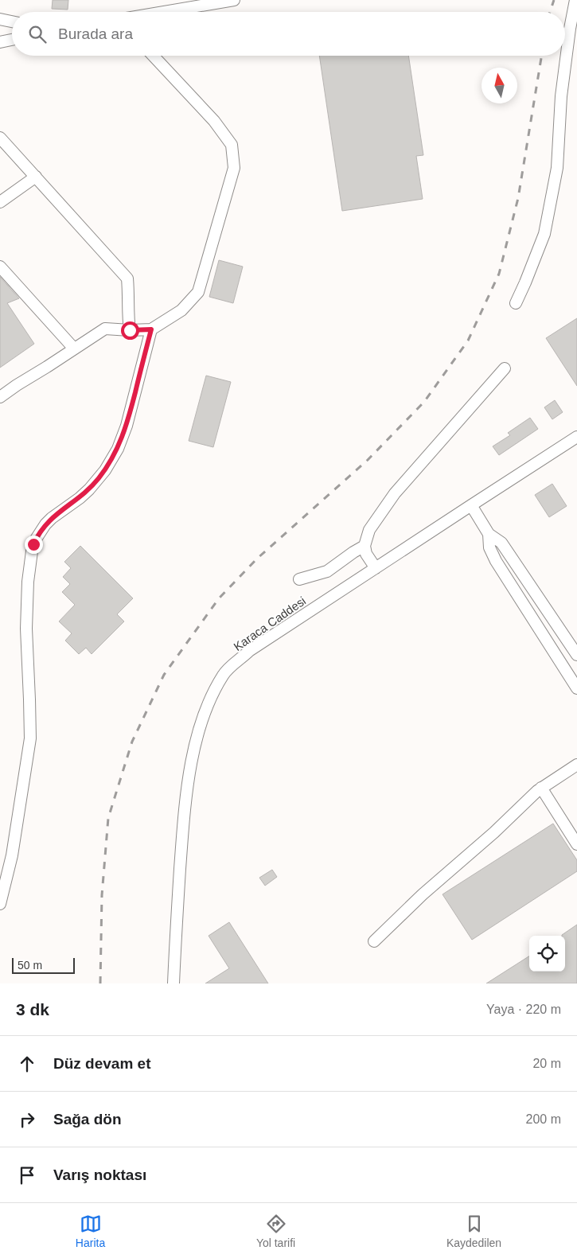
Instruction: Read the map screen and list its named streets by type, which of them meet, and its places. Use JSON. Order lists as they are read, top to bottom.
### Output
{
  "streets": {
    "street": ["Karaca Caddesi"]
  },
  "scale_bar": "50 m",
  "north": "top",
  "page": {
    "search": "Burada ara",
    "scale": "50 m",
    "heading": ["3 dk", "Yaya · 220 m"],
    "list": [
      ["Düz devam et", "20 m"],
      ["Sağa dön", "200 m"],
      "Varış noktası"
    ],
    "nav": ["Harita", "Yol tarifi", "Kaydedilen"]
  }
}
